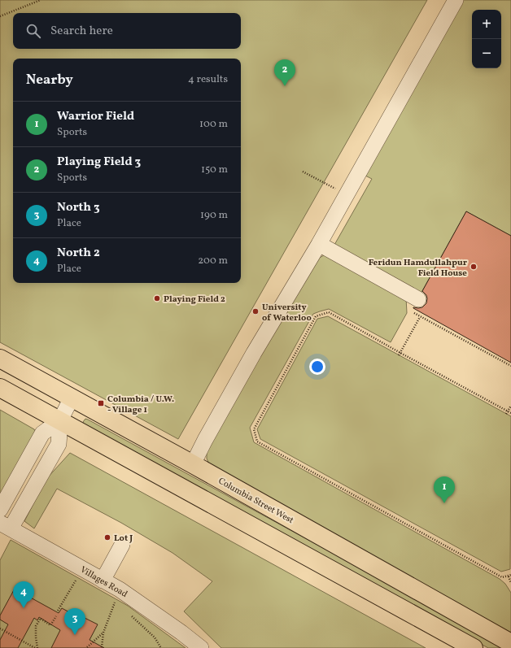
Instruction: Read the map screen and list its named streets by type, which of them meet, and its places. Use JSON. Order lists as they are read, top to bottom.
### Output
{
  "streets": {
    "main road": ["Columbia Street West"],
    "lane": ["Villages Road"]
  },
  "places": {
    "other": [
      "Feridun Hamdullahpur Field House",
      "Playing Field 2",
      "University of Waterloo",
      "Lot J"
    ],
    "transit": ["Columbia / U.W. - Village 1"]
  },
  "page": {
    "map_buttons": ["+", "−"],
    "search": "Search here",
    "heading": ["Nearby", "4 results"],
    "pins": [
      "2",
      "1",
      "4",
      "3"
    ],
    "list": [
      {
        "mark": "1",
        "name": "Warrior Field",
        "note": "Sports",
        "value": "100 m"
      },
      {
        "mark": "2",
        "name": "Playing Field 3",
        "note": "Sports",
        "value": "150 m"
      },
      {
        "mark": "3",
        "name": "North 3",
        "note": "Place",
        "value": "190 m"
      },
      {
        "mark": "4",
        "name": "North 2",
        "note": "Place",
        "value": "200 m"
      }
    ]
  }
}
